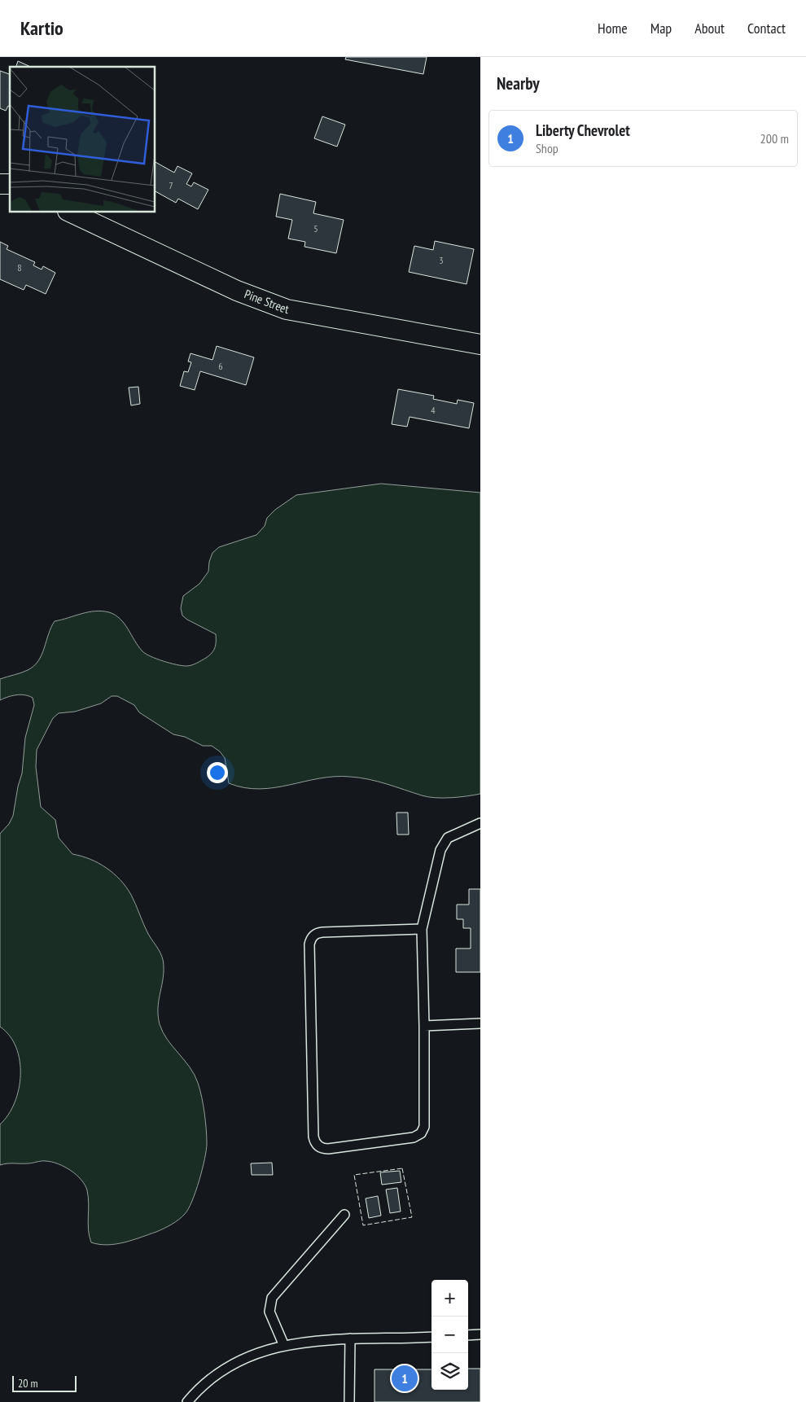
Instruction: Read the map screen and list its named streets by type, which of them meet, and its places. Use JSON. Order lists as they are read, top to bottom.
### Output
{
  "streets": {
    "street": ["Pine Street"]
  },
  "house_numbers": [
    "7",
    "5",
    "3",
    "8",
    "6",
    "4"
  ],
  "scale_bar": "20 m",
  "page": {
    "header": "Kartio",
    "nav": [
      "Home",
      "Map",
      "About",
      "Contact"
    ],
    "heading": "Nearby",
    "list": [
      {
        "mark": "1",
        "name": "Liberty Chevrolet",
        "note": "Shop",
        "value": "200 m"
      }
    ],
    "map_buttons": ["+", "−"],
    "pins": "1",
    "scale": "20 m"
  }
}
